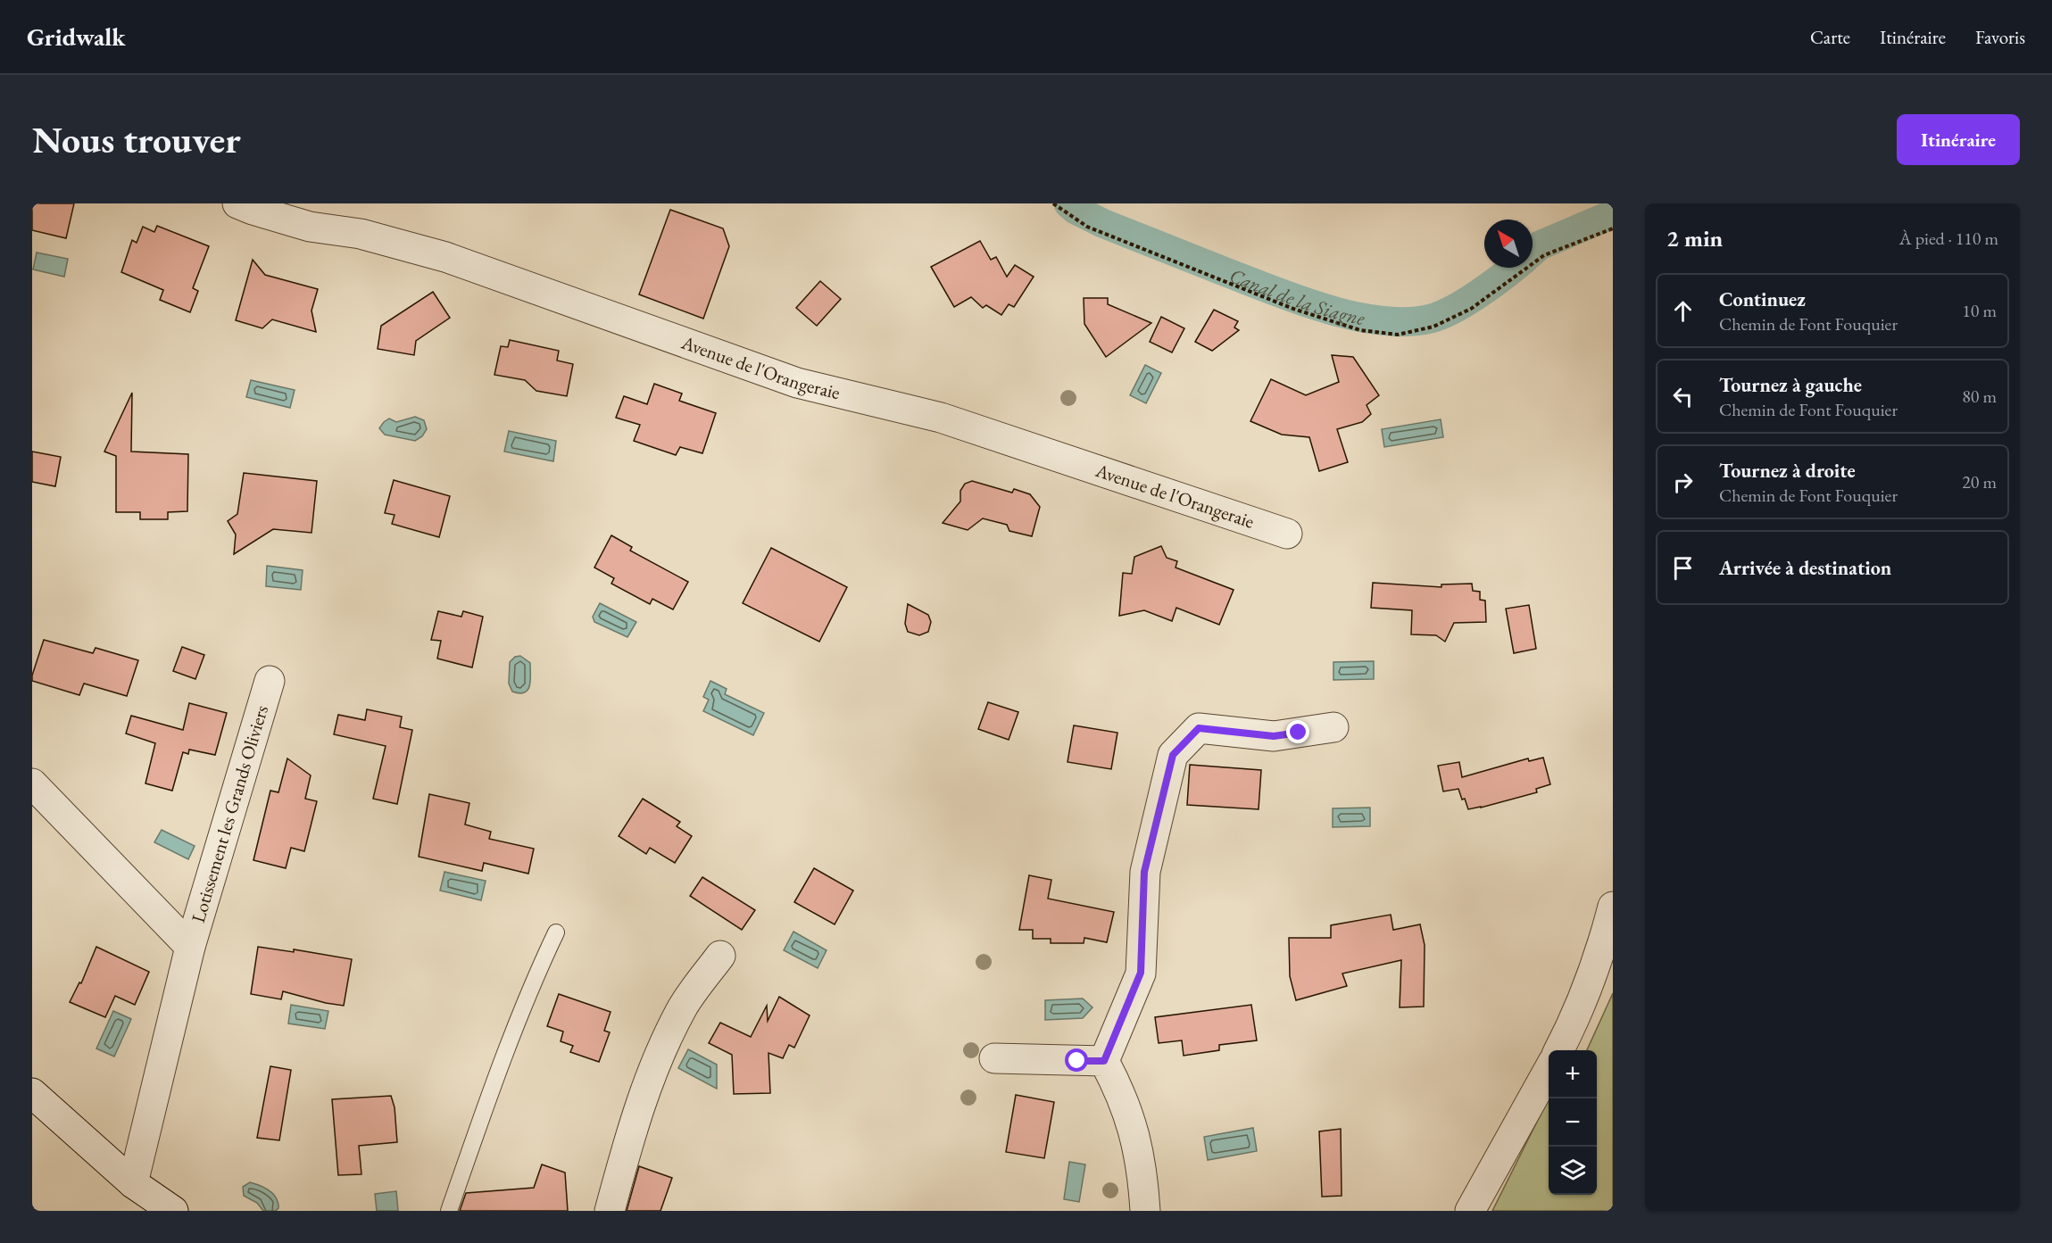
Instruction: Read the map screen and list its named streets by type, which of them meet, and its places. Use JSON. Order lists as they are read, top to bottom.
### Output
{
  "streets": {
    "street": ["Avenue de l'Orangeraie", "Lotissement les Grands Oliviers"]
  },
  "water": ["Canal de la Siagne"],
  "north": "top left",
  "page": {
    "header": "Gridwalk",
    "nav": ["Carte", "Itinéraire", "Favoris"],
    "buttons": "Itinéraire",
    "title": "Nous trouver",
    "heading": ["2 min", "À pied · 110 m"],
    "list": [
      ["Continuez", "Chemin de Font Fouquier", "10 m"],
      ["Tournez à gauche", "Chemin de Font Fouquier", "80 m"],
      ["Tournez à droite", "Chemin de Font Fouquier", "20 m"],
      "Arrivée à destination"
    ],
    "map_buttons": ["+", "−"]
  }
}
